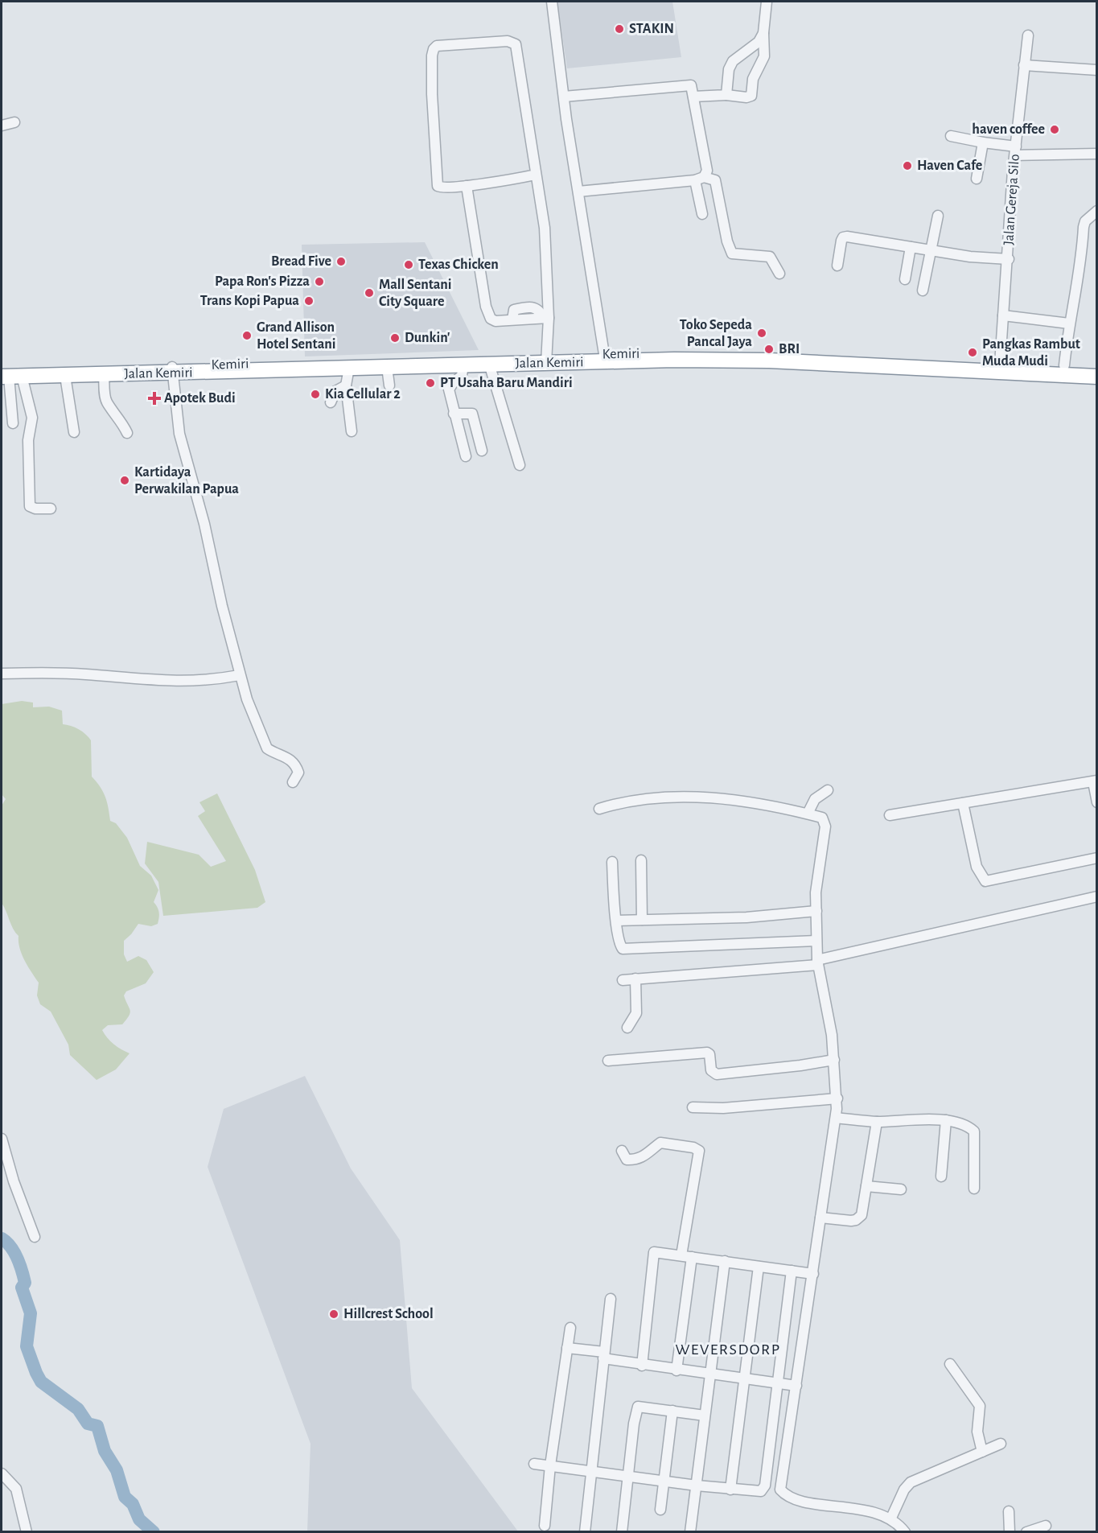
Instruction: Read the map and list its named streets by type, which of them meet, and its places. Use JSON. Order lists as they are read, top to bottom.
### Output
{
  "streets": {
    "highway": ["Kemiri", "Jalan Kemiri"],
    "street": ["Jalan Gereja Silo"]
  },
  "crossings": [
    ["Jalan Gereja Silo", "Kemiri"],
    ["Kemiri", "Jalan Kemiri"]
  ],
  "districts": ["WEVERSDORP"],
  "places": {
    "other": [
      "STAKIN",
      "haven coffee",
      "Haven Cafe",
      "Bread Five",
      "Texas Chicken",
      "Papa Ron's Pizza",
      "Mall Sentani City Square",
      "Trans Kopi Papua",
      "Toko Sepeda Pancal Jaya",
      "Grand Allison Hotel Sentani",
      "Dunkin'",
      "BRI",
      "Pangkas Rambut Muda Mudi",
      "PT Usaha Baru Mandiri",
      "Kia Cellular 2",
      "Kartidaya Perwakilan Papua",
      "Hillcrest School"
    ],
    "health": ["Apotek Budi"]
  }
}
